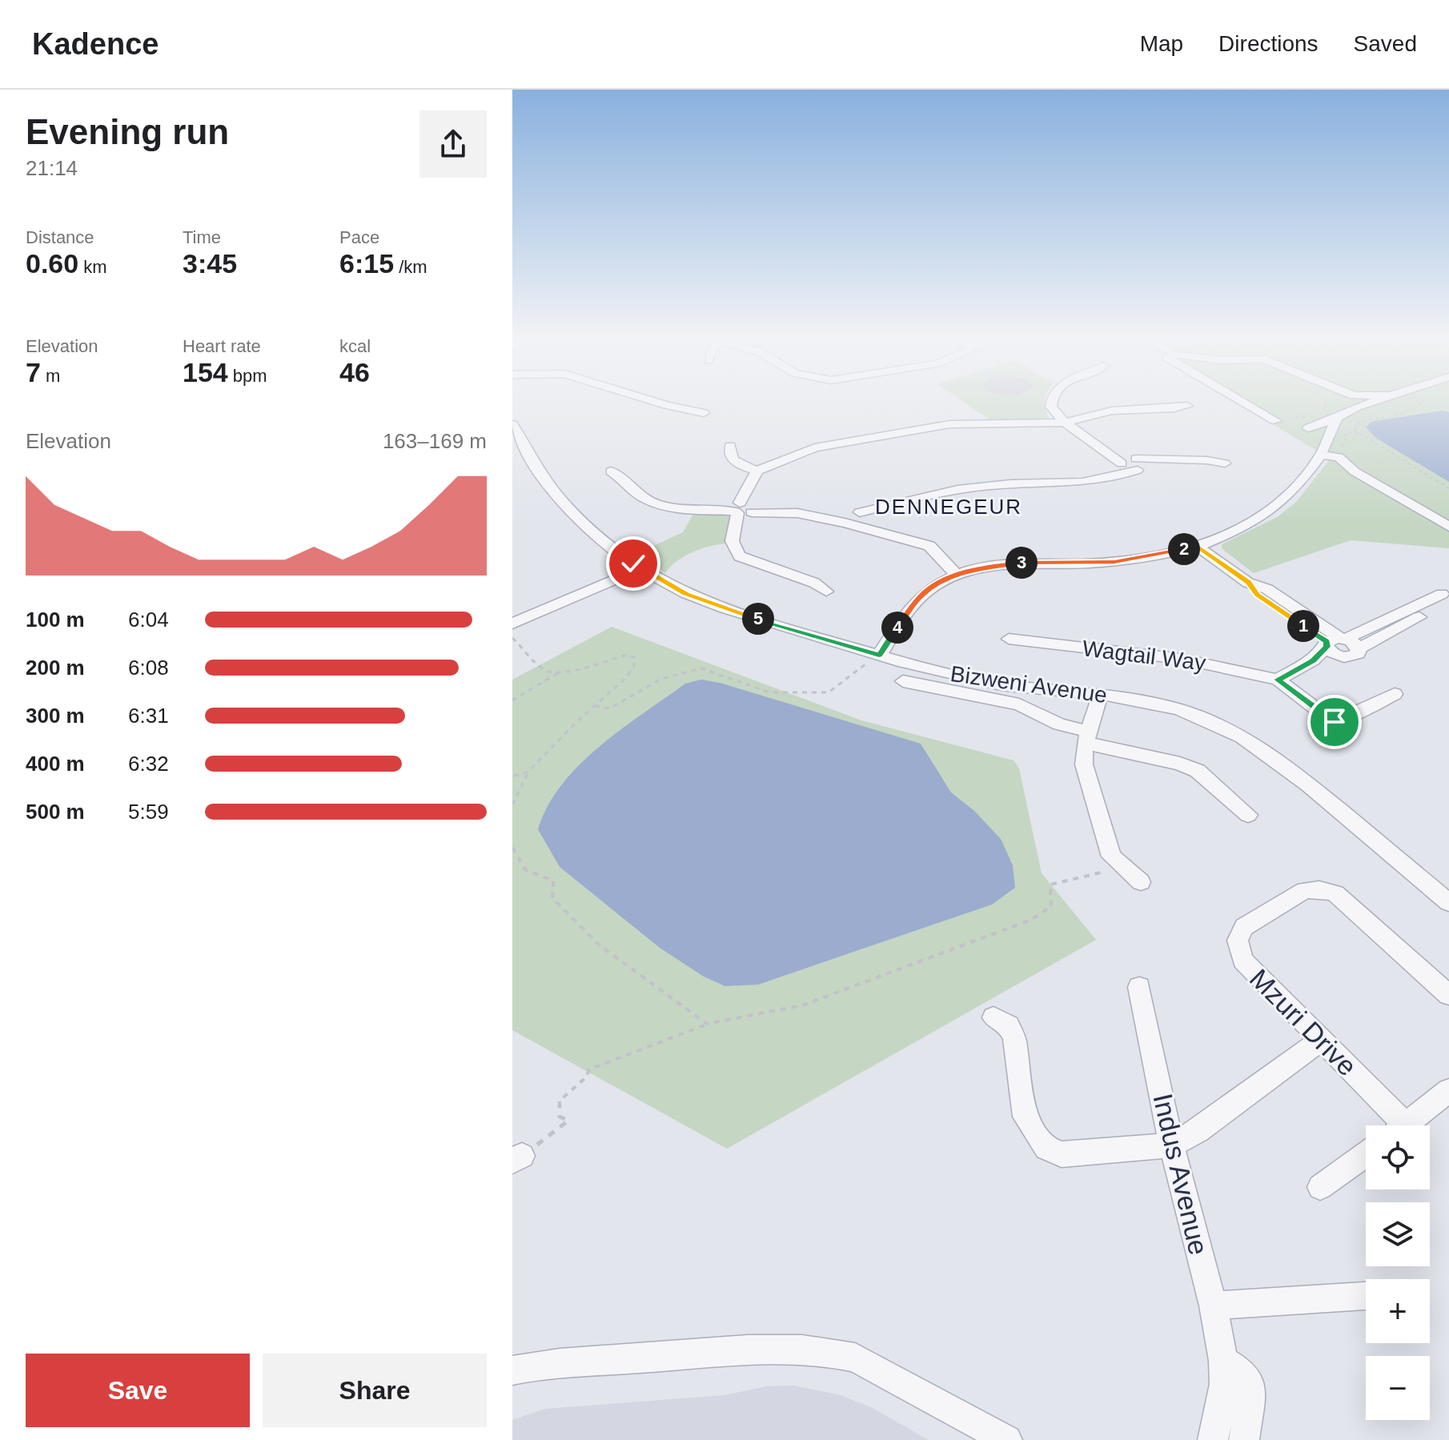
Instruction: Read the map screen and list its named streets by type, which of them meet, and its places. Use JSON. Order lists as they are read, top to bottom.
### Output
{
  "streets": {
    "street": [
      "Wagtail Way",
      "Bizweni Avenue",
      "Mzuri Drive",
      "Indus Avenue"
    ]
  },
  "districts": ["DENNEGEUR"],
  "page": {
    "header": "Kadence",
    "nav": ["Map", "Directions", "Saved"],
    "heading": ["Evening run", "21:14"],
    "stats": [
      ["Distance", "0.60 km"],
      ["Time", "3:45"],
      ["Pace", "6:15 /km"],
      ["Elevation", "7 m"],
      ["Heart rate", "154 bpm"],
      ["kcal", "46"]
    ],
    "chart": ["Elevation", "163–169 m"],
    "pins": [
      "2",
      "3",
      "5",
      "1",
      "4"
    ],
    "list": [
      {
        "name": "100 m",
        "note": "6:04"
      },
      {
        "name": "200 m",
        "note": "6:08"
      },
      {
        "name": "300 m",
        "note": "6:31"
      },
      {
        "name": "400 m",
        "note": "6:32"
      },
      {
        "name": "500 m",
        "note": "5:59"
      }
    ],
    "map_buttons": ["+", "−"],
    "buttons": ["Save", "Share"]
  }
}
